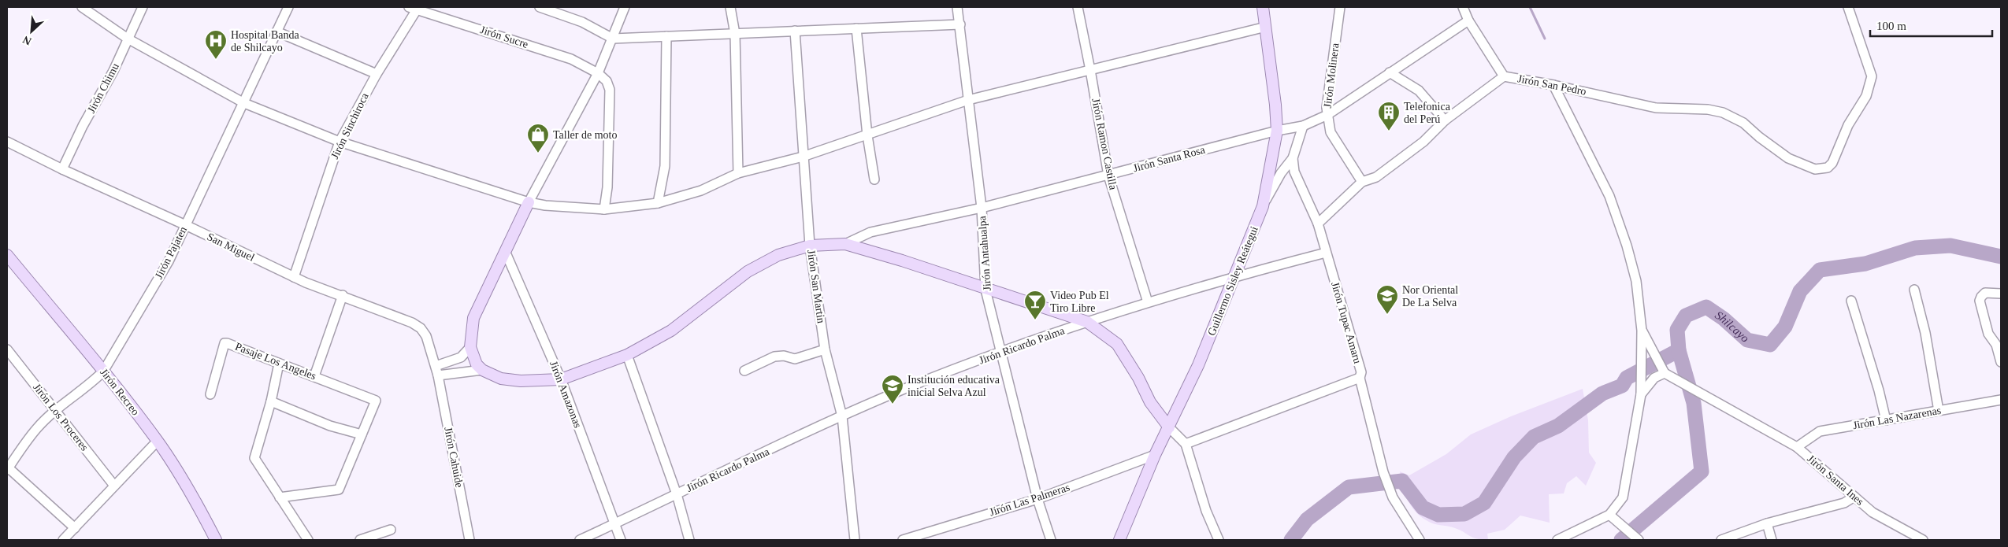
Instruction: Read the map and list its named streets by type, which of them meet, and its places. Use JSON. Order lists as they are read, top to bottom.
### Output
{
  "streets": {
    "main road": ["Guillermo Sisley Reátegui", "Jirón Recreo"],
    "street": [
      "Jirón Sucre",
      "Jirón Molinera",
      "Jirón San Pedro",
      "Jirón Chimu",
      "Jirón Sinchiroca",
      "Jirón Ramon Castilla",
      "Jirón Santa Rosa",
      "San Miguel",
      "Jirón Pajaten",
      "Jirón Antahualpa",
      "Jirón San Martin",
      "Jirón Tupac Amaru",
      "Jirón Ricardo Palma",
      "Pasaje Los Angeles",
      "Jirón Amazonas",
      "Jirón Los Proceres",
      "Jirón Las Nazarenas",
      "Jirón Cahuide",
      "Jirón Santa Ines",
      "Jirón Las Palmeras"
    ]
  },
  "crossings": [
    ["Jirón Sucre", "Jirón Sinchiroca"],
    ["Jirón Molinera", "Jirón San Pedro"],
    ["Jirón Molinera", "Jirón Santa Rosa"],
    ["Jirón San Pedro", "Jirón Tupac Amaru"],
    ["Jirón Chimu", "San Miguel"],
    ["Jirón Sinchiroca", "San Miguel"],
    ["Jirón Ramon Castilla", "Jirón Santa Rosa"],
    ["Jirón Ramon Castilla", "Jirón Ricardo Palma"],
    ["Jirón Santa Rosa", "Jirón Antahualpa"],
    ["Jirón Santa Rosa", "Guillermo Sisley Reátegui"],
    ["Jirón Santa Rosa", "Jirón Tupac Amaru"],
    ["San Miguel", "Jirón Pajaten"],
    ["San Miguel", "Jirón Cahuide"],
    ["Jirón Pajaten", "Jirón Recreo"],
    ["Jirón Pajaten", "Jirón Los Proceres"],
    ["Jirón Antahualpa", "Jirón Ricardo Palma"],
    ["Jirón Antahualpa", "Jirón Las Palmeras"],
    ["Guillermo Sisley Reátegui", "Jirón Ricardo Palma"],
    ["Guillermo Sisley Reátegui", "Jirón Las Palmeras"],
    ["Jirón San Martin", "Jirón Ricardo Palma"],
    ["Jirón Tupac Amaru", "Jirón Ricardo Palma"],
    ["Jirón Ricardo Palma", "Jirón Amazonas"],
    ["Jirón Las Nazarenas", "Jirón Santa Ines"]
  ],
  "water": ["Shilcayo"],
  "places": {
    "hospital": ["Hospital Banda de Shilcayo"],
    "building": ["Telefonica del Perú"],
    "shop": ["Taller de moto"],
    "school or university": ["Nor Oriental De La Selva", "Institución educativa inicial Selva Azul"],
    "bar": ["Video Pub El Tiro Libre"]
  },
  "scale_bar": "100 m",
  "north": "bottom left"
}
